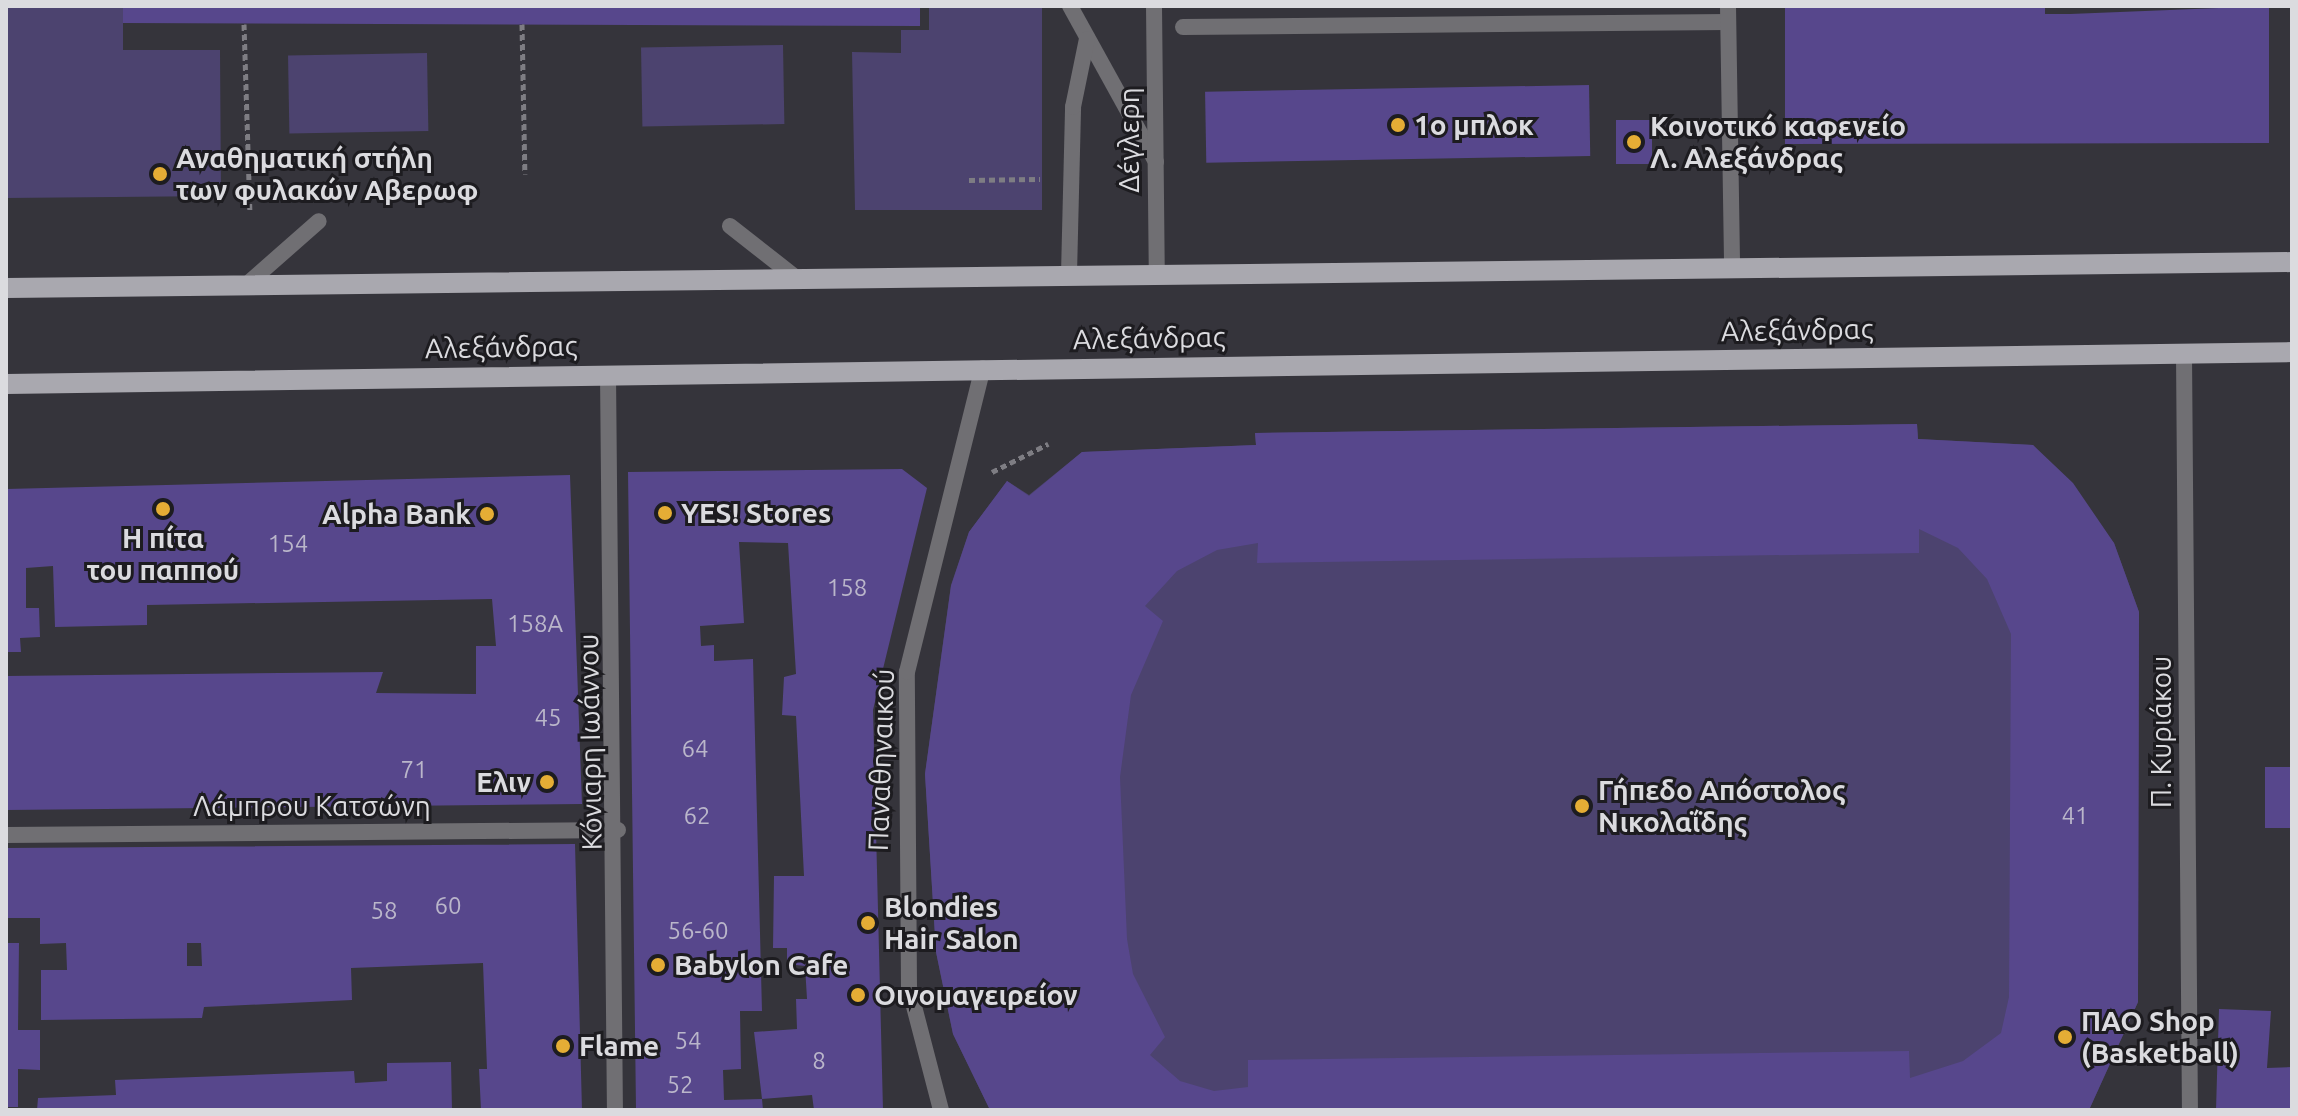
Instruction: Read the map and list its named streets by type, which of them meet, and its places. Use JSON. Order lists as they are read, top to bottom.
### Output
{
  "streets": {
    "main road": ["Αλεξάνδρας"],
    "street": [
      "Δέγλερη",
      "Π. Κυριάκου",
      "Κόνιαρη Ιωάννου",
      "Παναθηναικού",
      "Λάμπρου Κατσώνη"
    ]
  },
  "crossings": [
    ["Αλεξάνδρας", "Π. Κυριάκου"],
    ["Αλεξάνδρας", "Κόνιαρη Ιωάννου"],
    ["Αλεξάνδρας", "Παναθηναικού"],
    ["Κόνιαρη Ιωάννου", "Λάμπρου Κατσώνη"]
  ],
  "places": [
    "1ο μπλοκ",
    "Κοινοτικό καφενείο Λ. Αλεξάνδρας",
    "Αναθηματική στήλη των φυλακών Αβερωφ",
    "Η πίτα του παππού",
    "YES! Stores",
    "Alpha Bank",
    "Ελιν",
    "Γήπεδο Απόστολος Νικολαΐδης",
    "Blondies Hair Salon",
    "Babylon Cafe",
    "Οινομαγειρείον",
    "ΠΑΟ Shop (Basketball)",
    "Flame"
  ],
  "house_numbers": [
    "154",
    "158",
    "158Α",
    "45",
    "64",
    "71",
    "62",
    "41",
    "60",
    "58",
    "56-60",
    "54",
    "8",
    "52"
  ]
}
